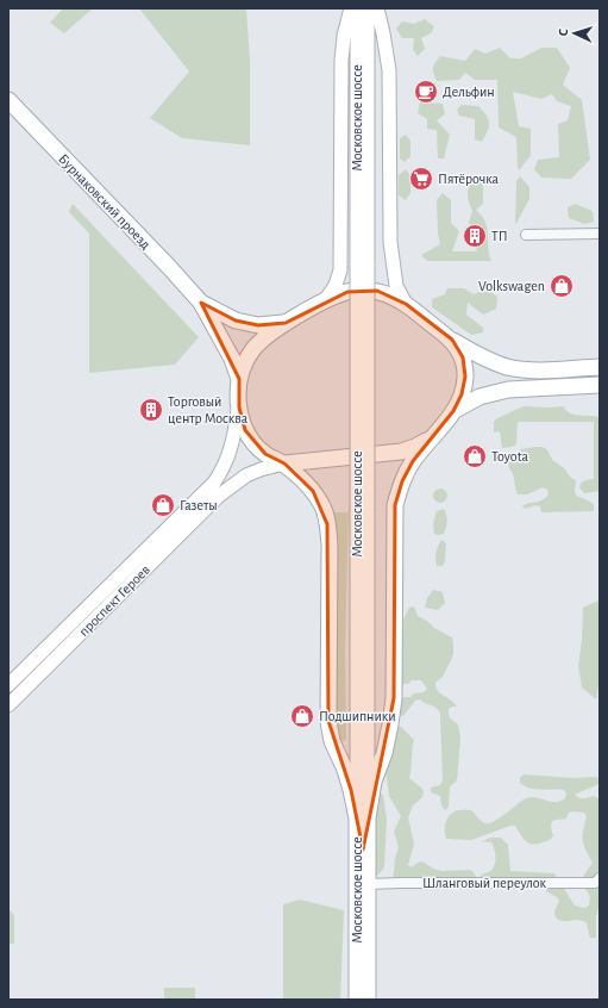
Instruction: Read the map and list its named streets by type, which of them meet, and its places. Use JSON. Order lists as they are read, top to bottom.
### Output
{
  "streets": {
    "main road": ["Московское шоссе", "Бурнаковский проезд", "проспект Героев"],
    "street": ["Шланговый переулок"]
  },
  "crossings": [
    ["Московское шоссе", "Шланговый переулок"]
  ],
  "places": {
    "cafe": ["Дельфин"],
    "supermarket": ["Пятёрочка"],
    "building": ["ТП", "Торговый центр Москва"],
    "shop": [
      "Volkswagen",
      "Toyota",
      "Газеты",
      "Подшипники"
    ]
  },
  "north": "left"
}
